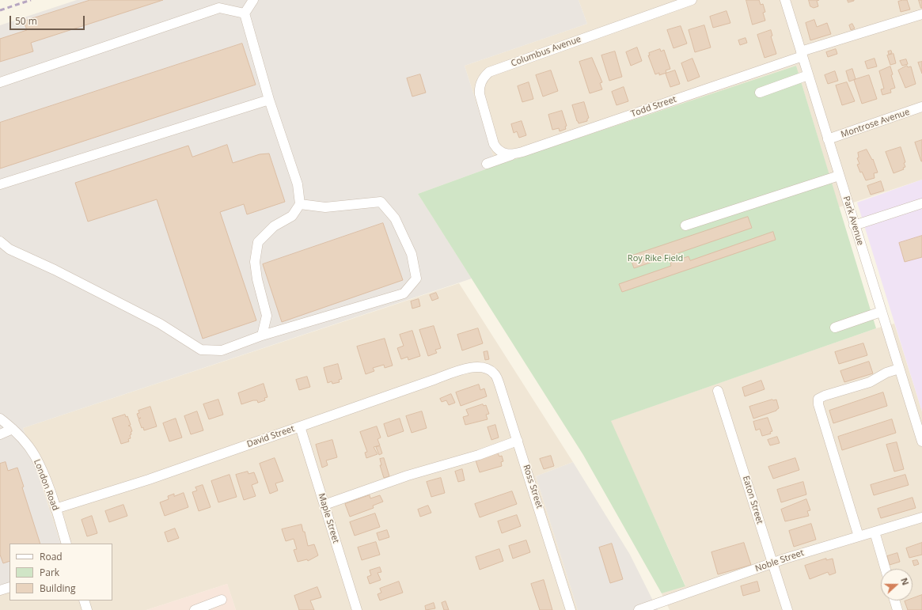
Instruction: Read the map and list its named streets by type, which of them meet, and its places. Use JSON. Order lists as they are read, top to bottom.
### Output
{
  "streets": {
    "street": [
      "Columbus Avenue",
      "Todd Street",
      "Montrose Avenue",
      "Park Avenue",
      "David Street",
      "London Road",
      "Ross Street",
      "Eaton Street",
      "Maple Street",
      "Noble Street"
    ]
  },
  "crossings": [
    ["Columbus Avenue", "Todd Street"],
    ["Todd Street", "Park Avenue"],
    ["Montrose Avenue", "Park Avenue"],
    ["David Street", "London Road"],
    ["David Street", "Ross Street"],
    ["David Street", "Maple Street"],
    ["Eaton Street", "Noble Street"]
  ],
  "parks": ["Roy Rike Field"],
  "legend": ["Road", "Park", "Building"],
  "scale_bar": "50 m",
  "north": "right"
}
